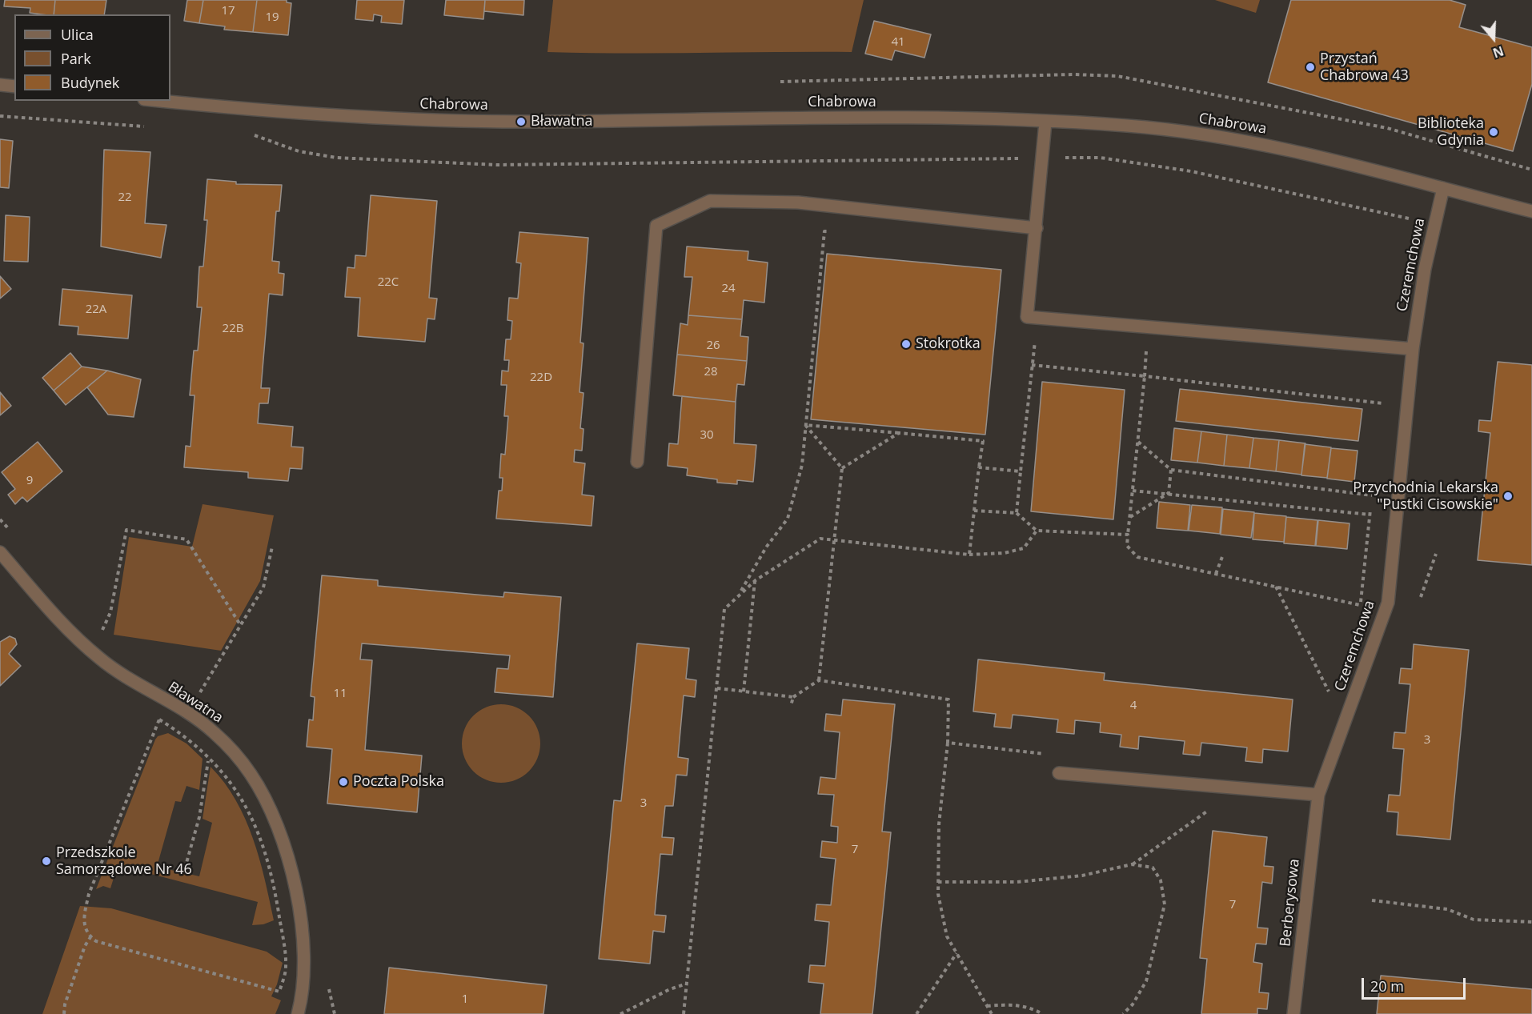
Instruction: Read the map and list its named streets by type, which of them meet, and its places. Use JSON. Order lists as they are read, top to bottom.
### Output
{
  "streets": {
    "street": [
      "Chabrowa",
      "Czeremchowa",
      "Bławatna",
      "Berberysowa"
    ]
  },
  "crossings": [
    ["Chabrowa", "Czeremchowa"],
    ["Czeremchowa", "Berberysowa"]
  ],
  "places": [
    "Przystań Chabrowa 43",
    "Bławatna",
    "Biblioteka Gdynia",
    "Stokrotka",
    "Przychodnia Lekarska \"Pustki Cisowskie\"",
    "Poczta Polska",
    "Przedszkole Samorządowe Nr 46"
  ],
  "house_numbers": [
    "17",
    "19",
    "41",
    "22",
    "22C",
    "24",
    "22A",
    "22B",
    "26",
    "28",
    "22D",
    "30",
    "9",
    "11",
    "4",
    "3",
    "3",
    "7",
    "7",
    "1"
  ],
  "legend": ["Ulica", "Park", "Budynek"],
  "scale_bar": "20 m",
  "north": "bottom"
}
